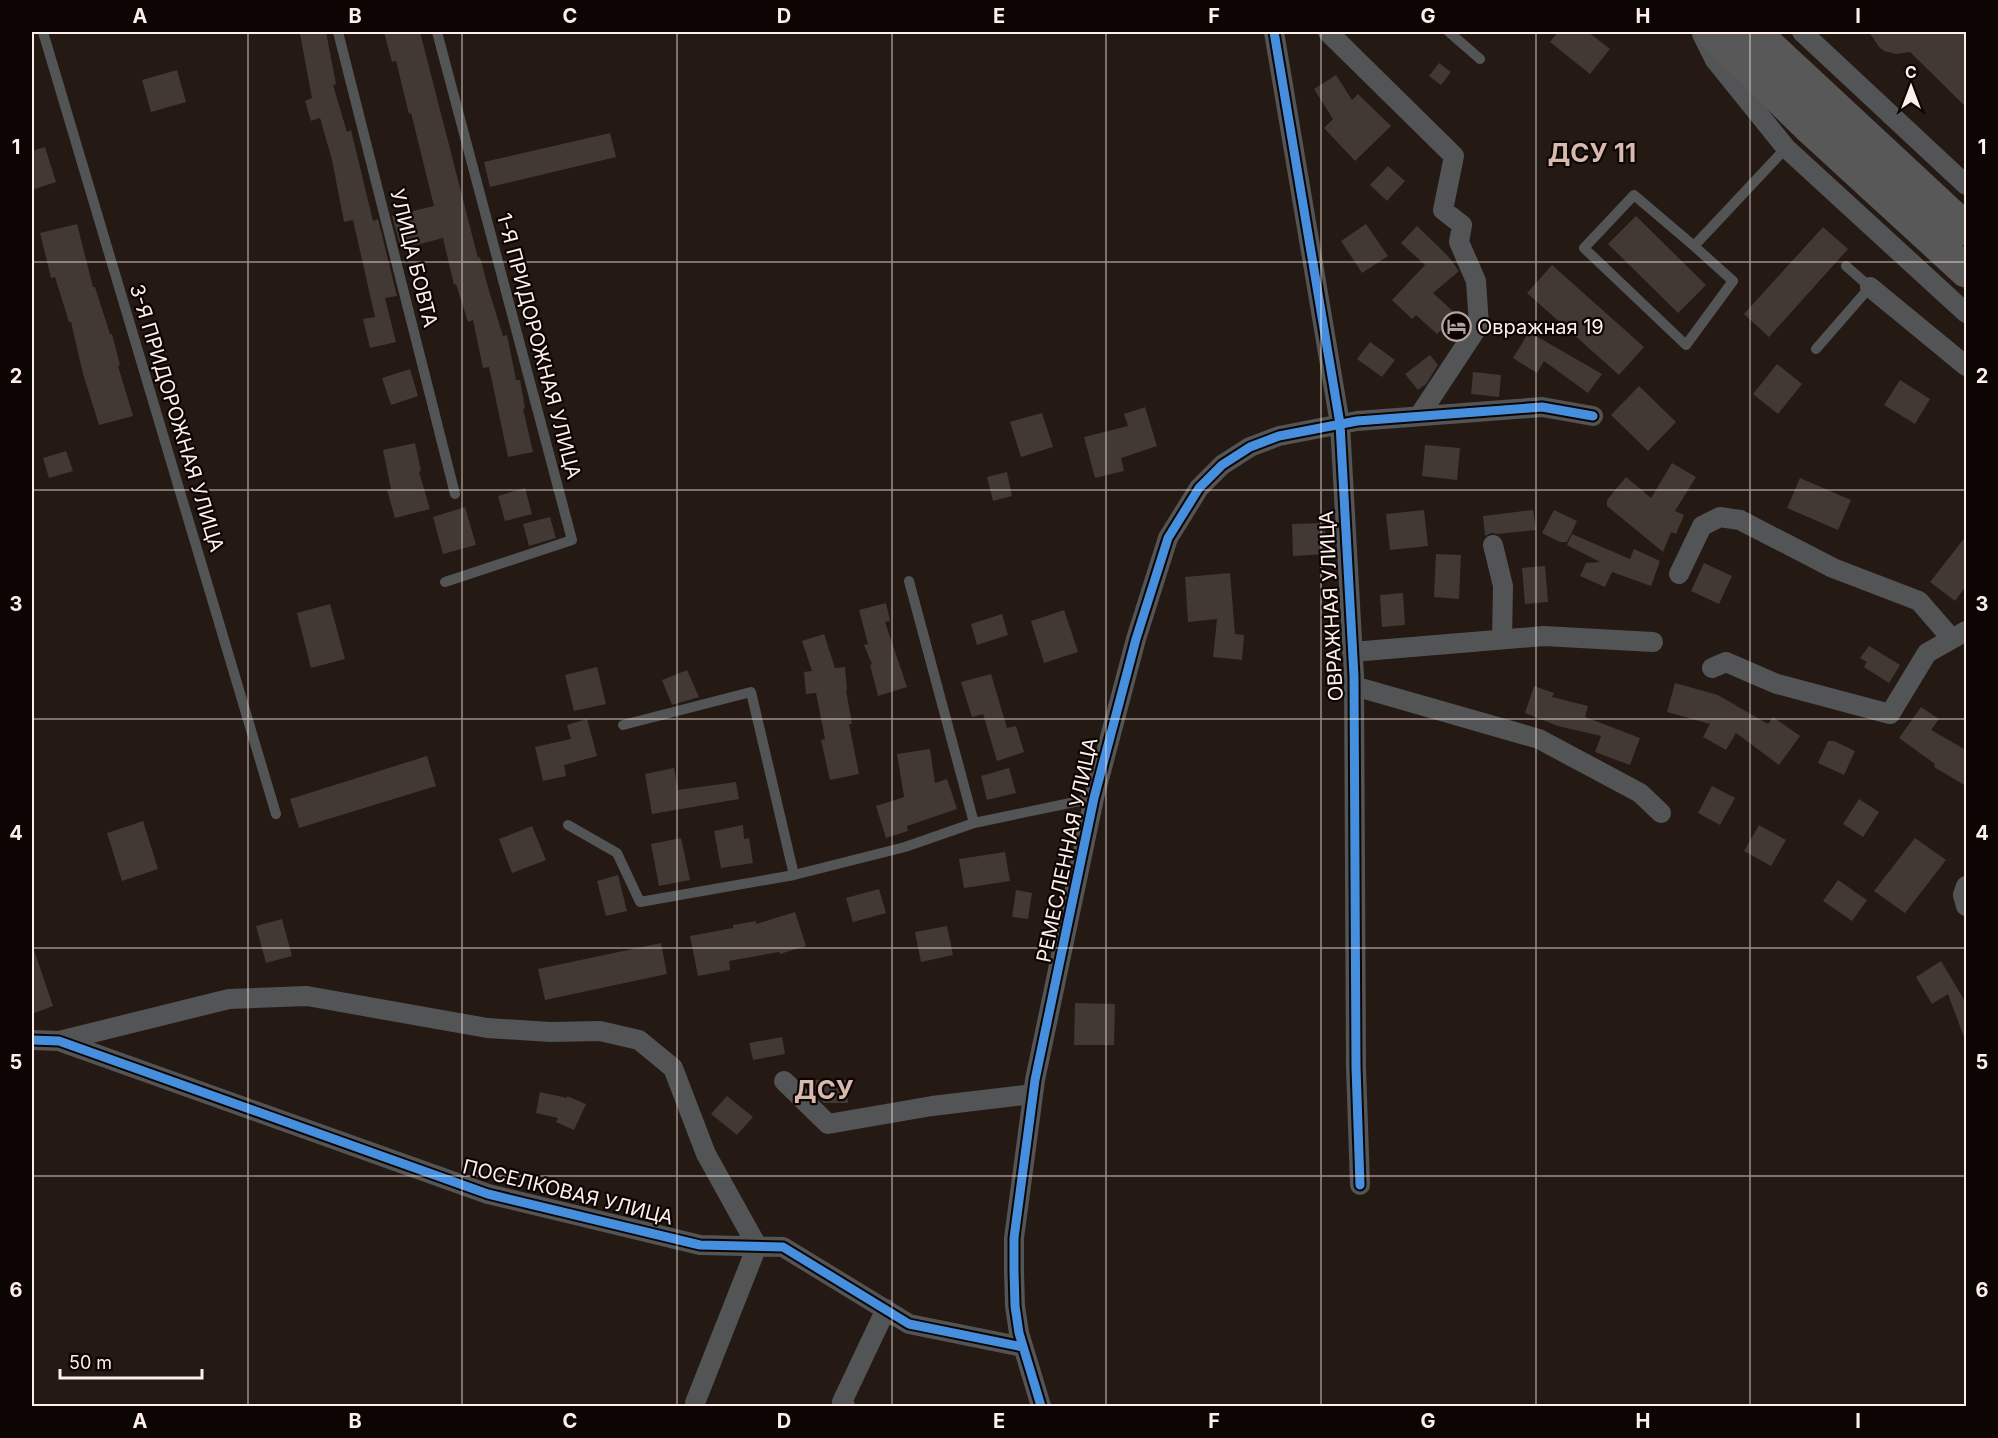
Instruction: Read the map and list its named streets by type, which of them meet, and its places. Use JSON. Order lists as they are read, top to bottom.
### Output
{
  "streets": {
    "street": ["ОВРАЖНАЯ УЛИЦА", "РЕМЕСЛЕННАЯ УЛИЦА", "ПОСЕЛКОВАЯ УЛИЦА"],
    "lane": ["УЛИЦА БОВТА", "1-Я ПРИДОРОЖНАЯ УЛИЦА", "3-Я ПРИДОРОЖНАЯ УЛИЦА"]
  },
  "crossings": [
    ["ОВРАЖНАЯ УЛИЦА", "РЕМЕСЛЕННАЯ УЛИЦА"],
    ["РЕМЕСЛЕННАЯ УЛИЦА", "ПОСЕЛКОВАЯ УЛИЦА"]
  ],
  "districts": ["ДСУ 11", "ДСУ"],
  "places": {
    "hotel": ["Овражная 19"]
  },
  "scale_bar": "50 m",
  "north": "top",
  "grid": {
    "columns": [
      "A",
      "B",
      "C",
      "D",
      "E",
      "F",
      "G",
      "H",
      "I"
    ],
    "rows": [
      "1",
      "2",
      "3",
      "4",
      "5",
      "6"
    ]
  }
}
